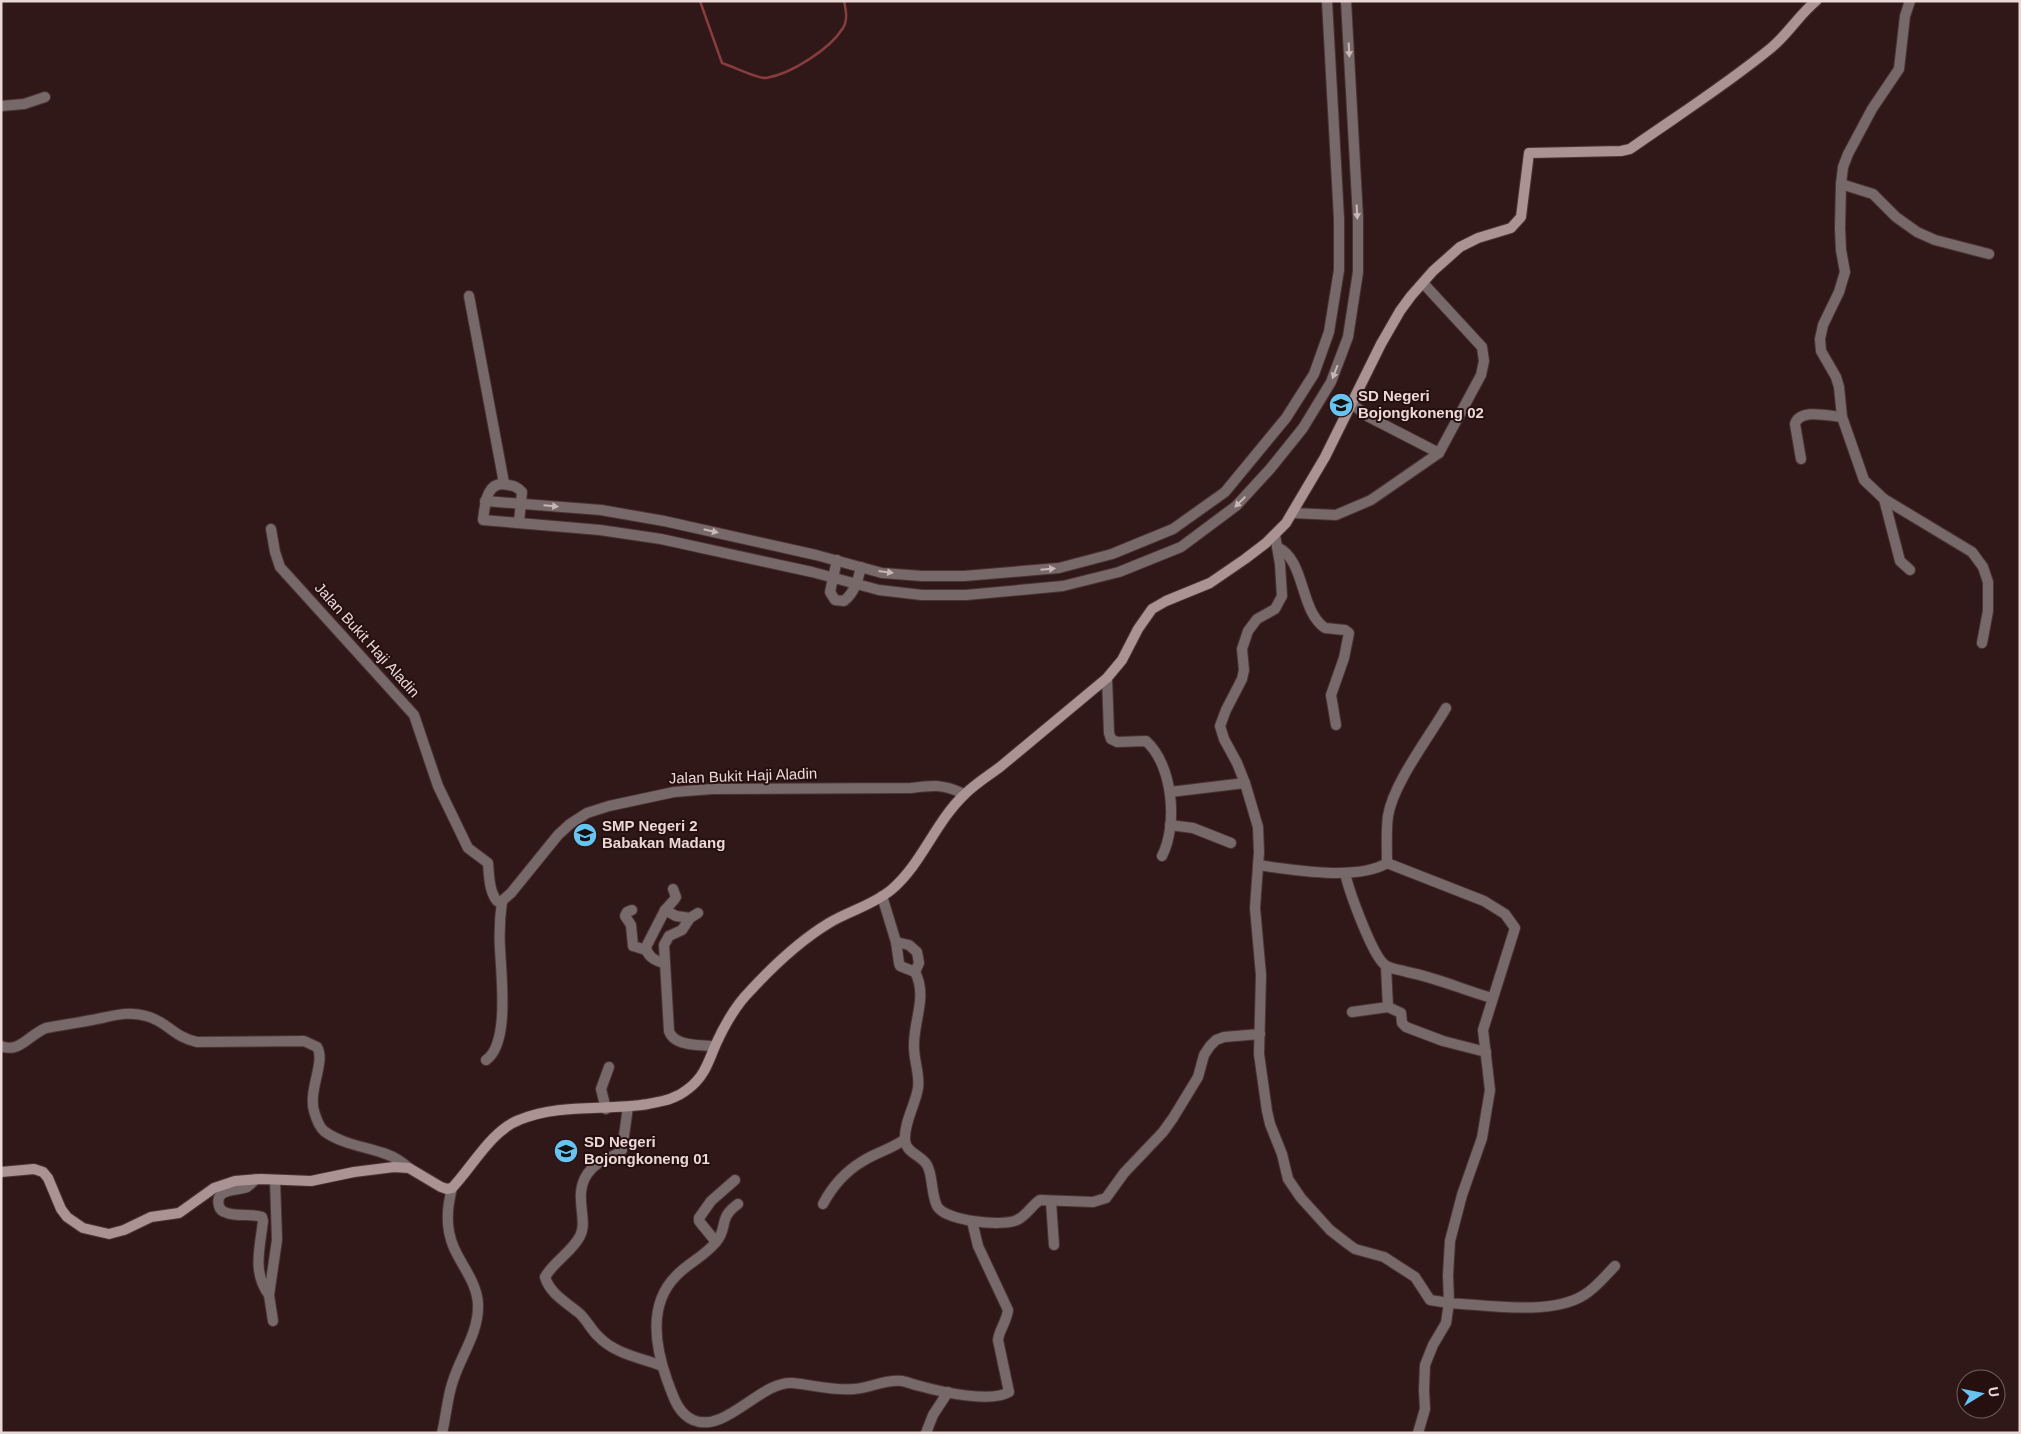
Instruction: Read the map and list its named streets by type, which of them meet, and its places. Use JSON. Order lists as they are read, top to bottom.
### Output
{
  "streets": {
    "street": ["Jalan Bukit Haji Aladin"]
  },
  "places": {
    "school or university": ["SD Negeri Bojongkoneng 02", "SMP Negeri 2 Babakan Madang", "SD Negeri Bojongkoneng 01"]
  },
  "north": "right"
}
